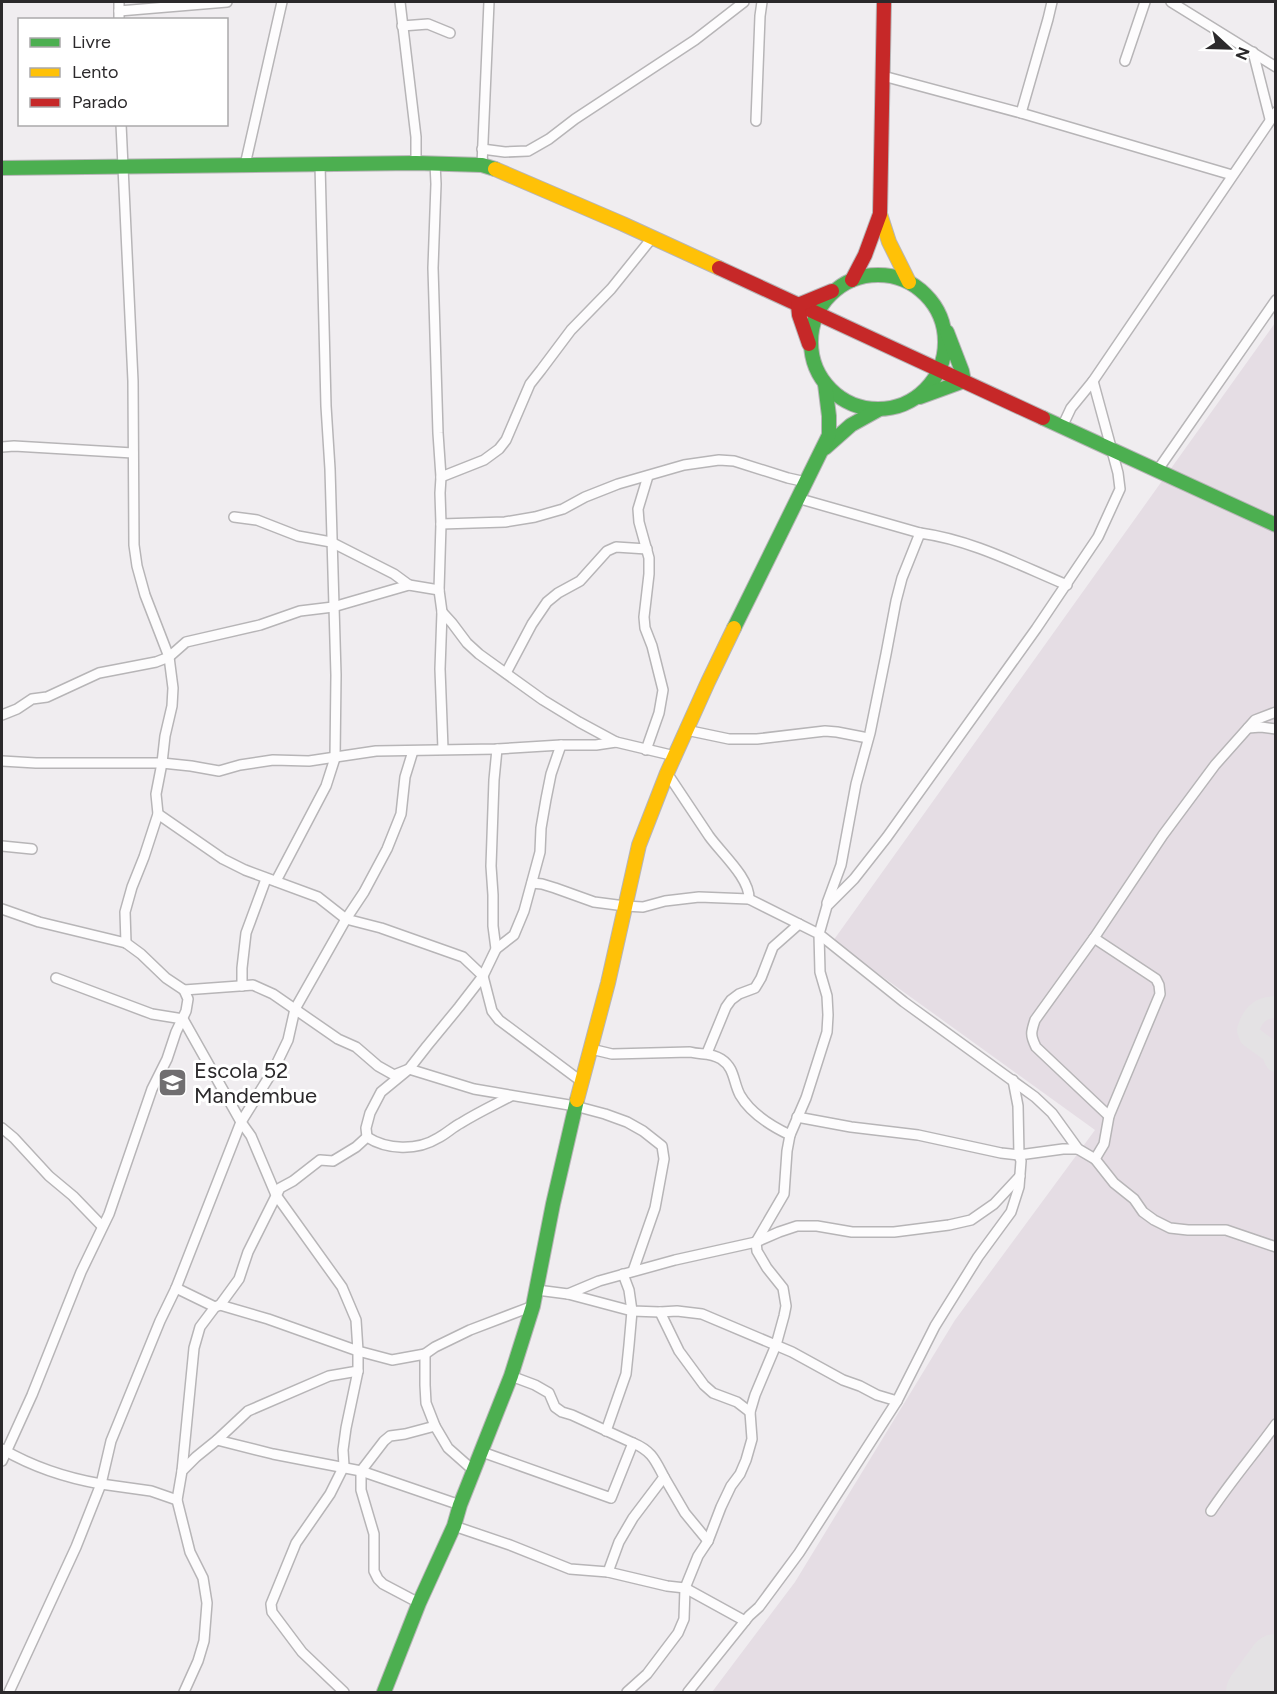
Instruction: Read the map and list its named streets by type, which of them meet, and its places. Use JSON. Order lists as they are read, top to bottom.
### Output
{
  "places": {
    "school or university": ["Escola 52 Mandembue"]
  },
  "legend": ["Livre", "Lento", "Parado"],
  "north": "right"
}
